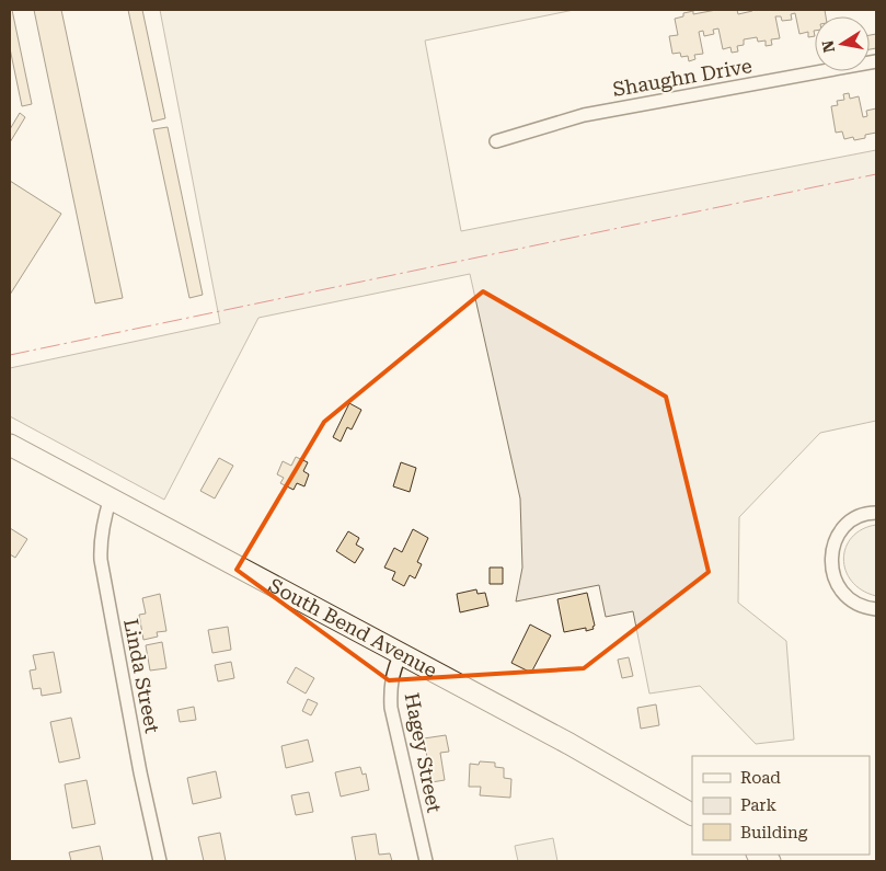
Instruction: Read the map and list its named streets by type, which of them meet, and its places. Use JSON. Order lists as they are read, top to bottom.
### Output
{
  "streets": {
    "main road": ["South Bend Avenue"],
    "street": ["Shaughn Drive", "Linda Street", "Hagey Street"]
  },
  "crossings": [
    ["South Bend Avenue", "Linda Street"],
    ["South Bend Avenue", "Hagey Street"]
  ],
  "legend": ["Road", "Park", "Building"],
  "north": "left"
}
